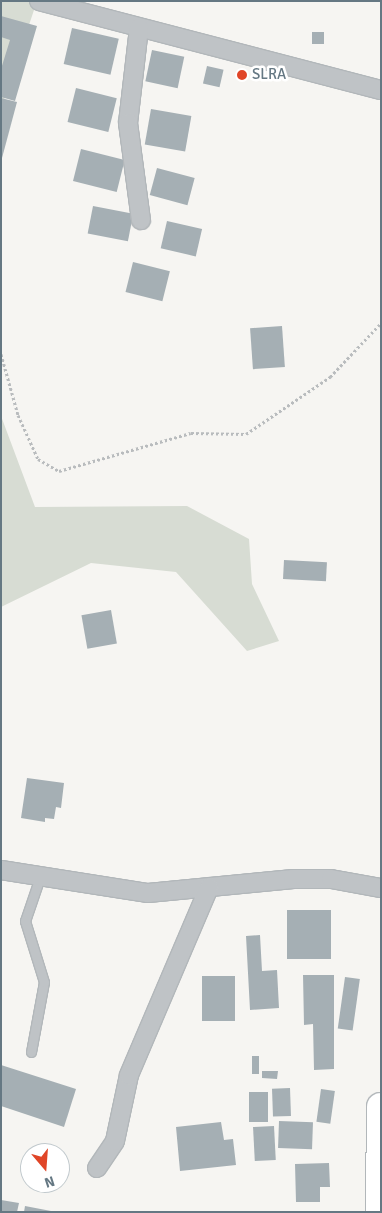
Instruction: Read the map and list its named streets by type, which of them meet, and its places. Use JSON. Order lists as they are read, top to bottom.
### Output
{
  "places": ["SLRA"],
  "north": "bottom"
}
